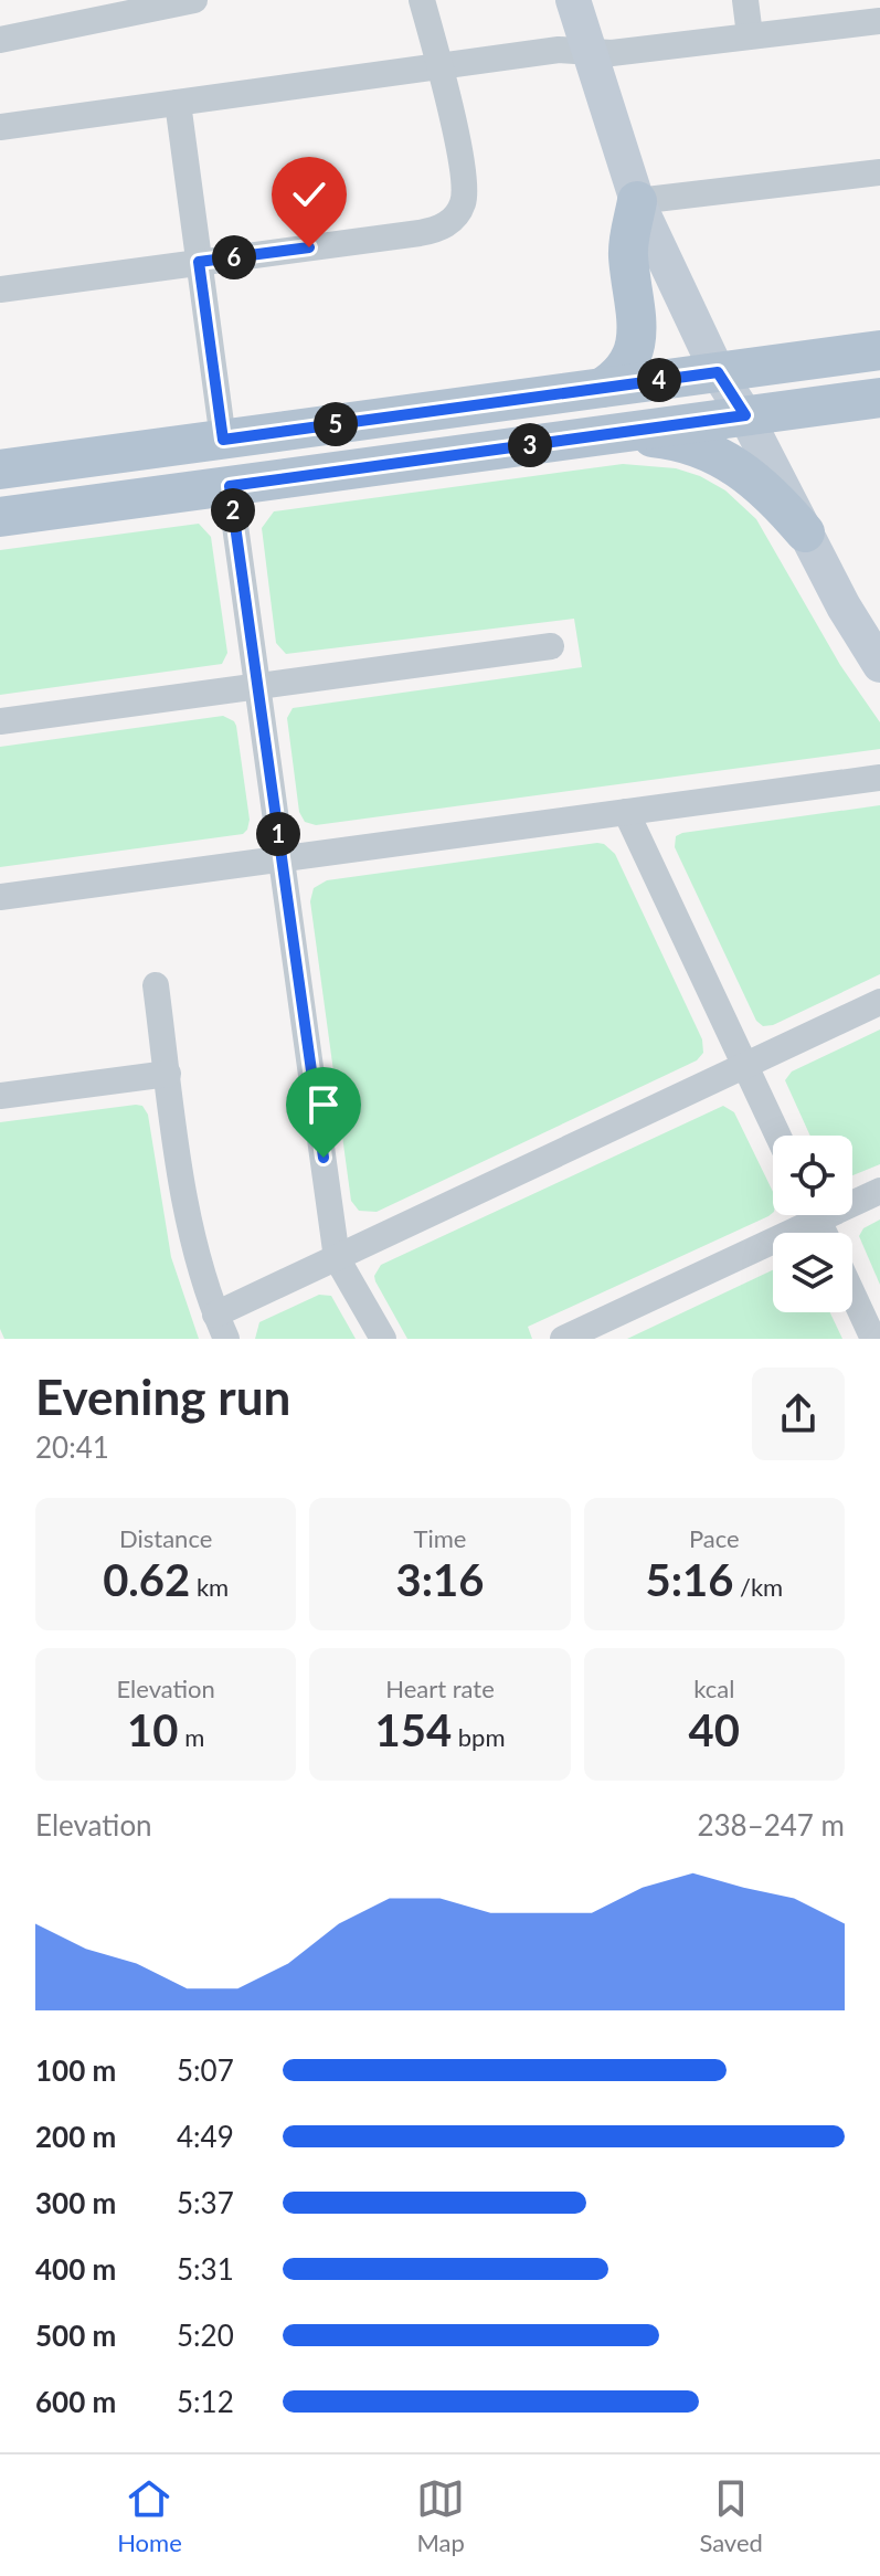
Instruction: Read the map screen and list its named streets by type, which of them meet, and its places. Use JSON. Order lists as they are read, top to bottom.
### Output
{
  "page": {
    "pins": [
      "6",
      "4",
      "5",
      "3",
      "2",
      "1"
    ],
    "heading": ["Evening run", "20:41"],
    "stats": [
      ["Distance", "0.62 km"],
      ["Time", "3:16"],
      ["Pace", "5:16 /km"],
      ["Elevation", "10 m"],
      ["Heart rate", "154 bpm"],
      ["kcal", "40"]
    ],
    "chart": ["Elevation", "238–247 m"],
    "list": [
      {
        "name": "100 m",
        "note": "5:07"
      },
      {
        "name": "200 m",
        "note": "4:49"
      },
      {
        "name": "300 m",
        "note": "5:37"
      },
      {
        "name": "400 m",
        "note": "5:31"
      },
      {
        "name": "500 m",
        "note": "5:20"
      },
      {
        "name": "600 m",
        "note": "5:12"
      }
    ],
    "tabs": ["Home", "Map", "Saved"]
  }
}
